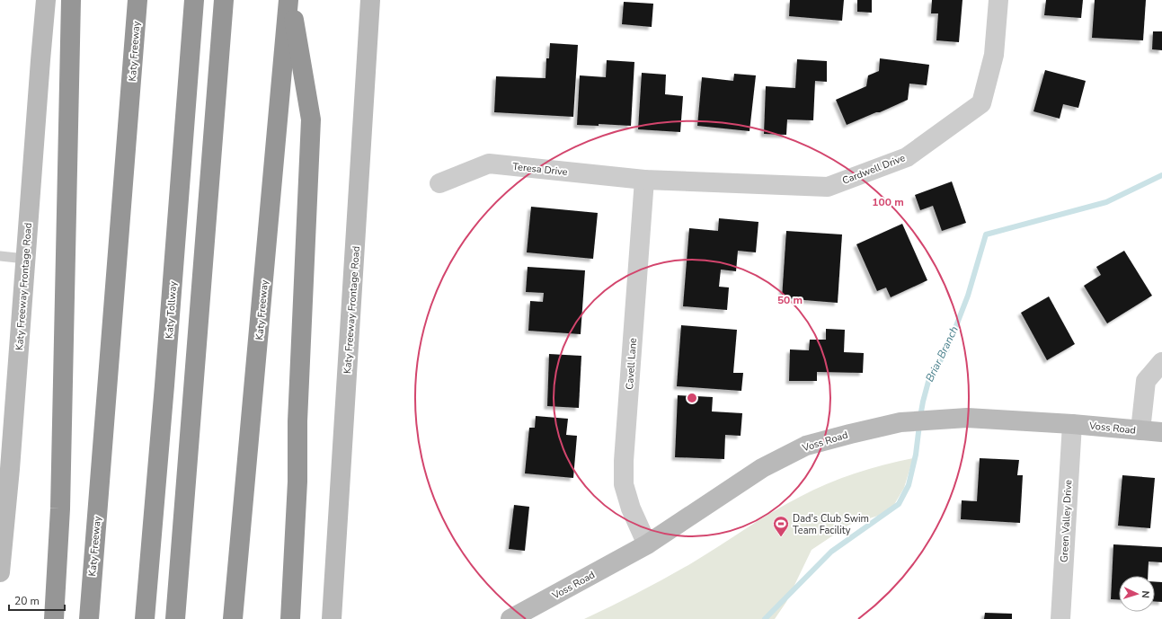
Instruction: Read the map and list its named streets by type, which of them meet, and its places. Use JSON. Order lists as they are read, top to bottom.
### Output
{
  "streets": {
    "highway": ["Katy Freeway", "Katy Tollway"],
    "main road": ["Katy Freeway Frontage Road", "Voss Road"],
    "street": [
      "Teresa Drive",
      "Cardwell Drive",
      "Cavell Lane",
      "Green Valley Drive"
    ]
  },
  "crossings": [
    ["Teresa Drive", "Cardwell Drive"],
    ["Teresa Drive", "Cavell Lane"],
    ["Cardwell Drive", "Cavell Lane"],
    ["Cavell Lane", "Voss Road"],
    ["Voss Road", "Green Valley Drive"]
  ],
  "water": ["Briar Branch"],
  "places": {
    "sports": ["Dad's Club Swim Team Facility"]
  },
  "scale_bar": "20 m",
  "north": "right",
  "rings": ["100 m", "50 m"]
}
